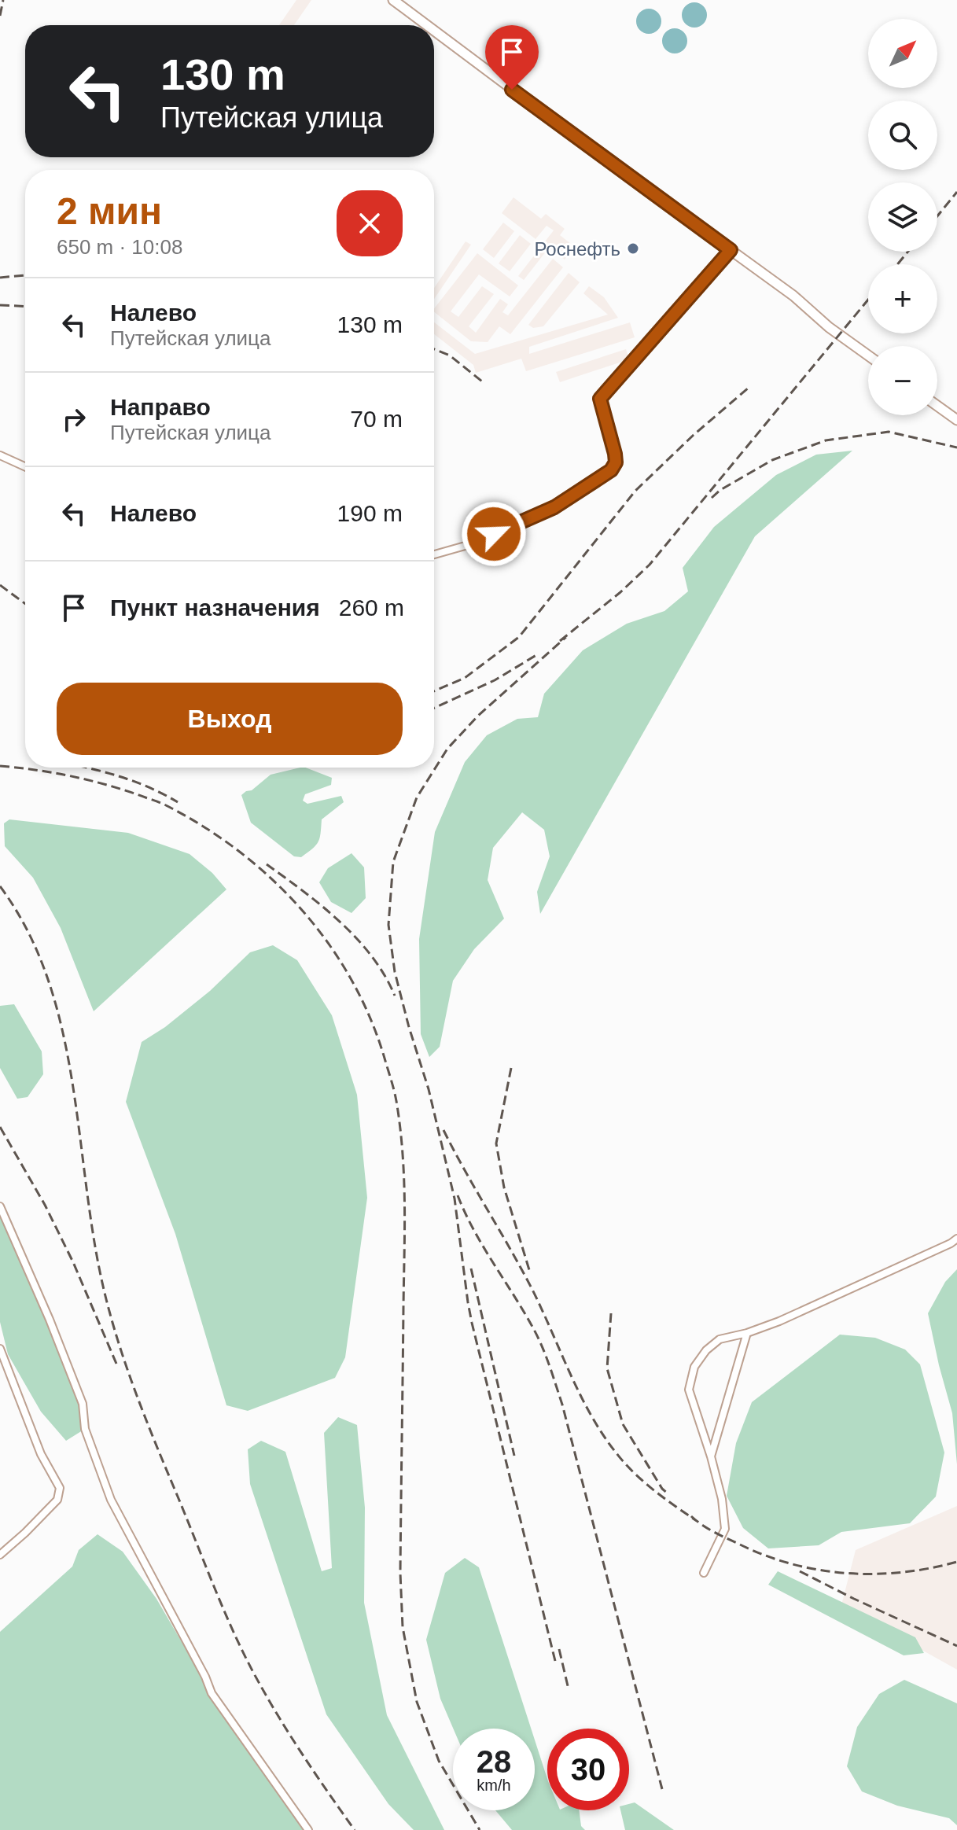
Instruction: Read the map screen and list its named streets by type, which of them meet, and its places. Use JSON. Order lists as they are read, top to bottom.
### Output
{
  "places": ["Роснефть"],
  "north": "top right",
  "page": {
    "map_buttons": ["+", "−"],
    "turn": ["130 m", "Путейская улица"],
    "heading": ["2 мин", "650 m · 10:08"],
    "list": [
      {
        "name": "Налево",
        "note": "Путейская улица",
        "value": "130 m"
      },
      {
        "name": "Направо",
        "note": "Путейская улица",
        "value": "70 m"
      },
      {
        "name": "Налево",
        "value": "190 m"
      },
      {
        "name": "Пункт назначения",
        "value": "260 m"
      }
    ],
    "buttons": "Выход",
    "speed": "28 km/h",
    "limit": "30"
  }
}
